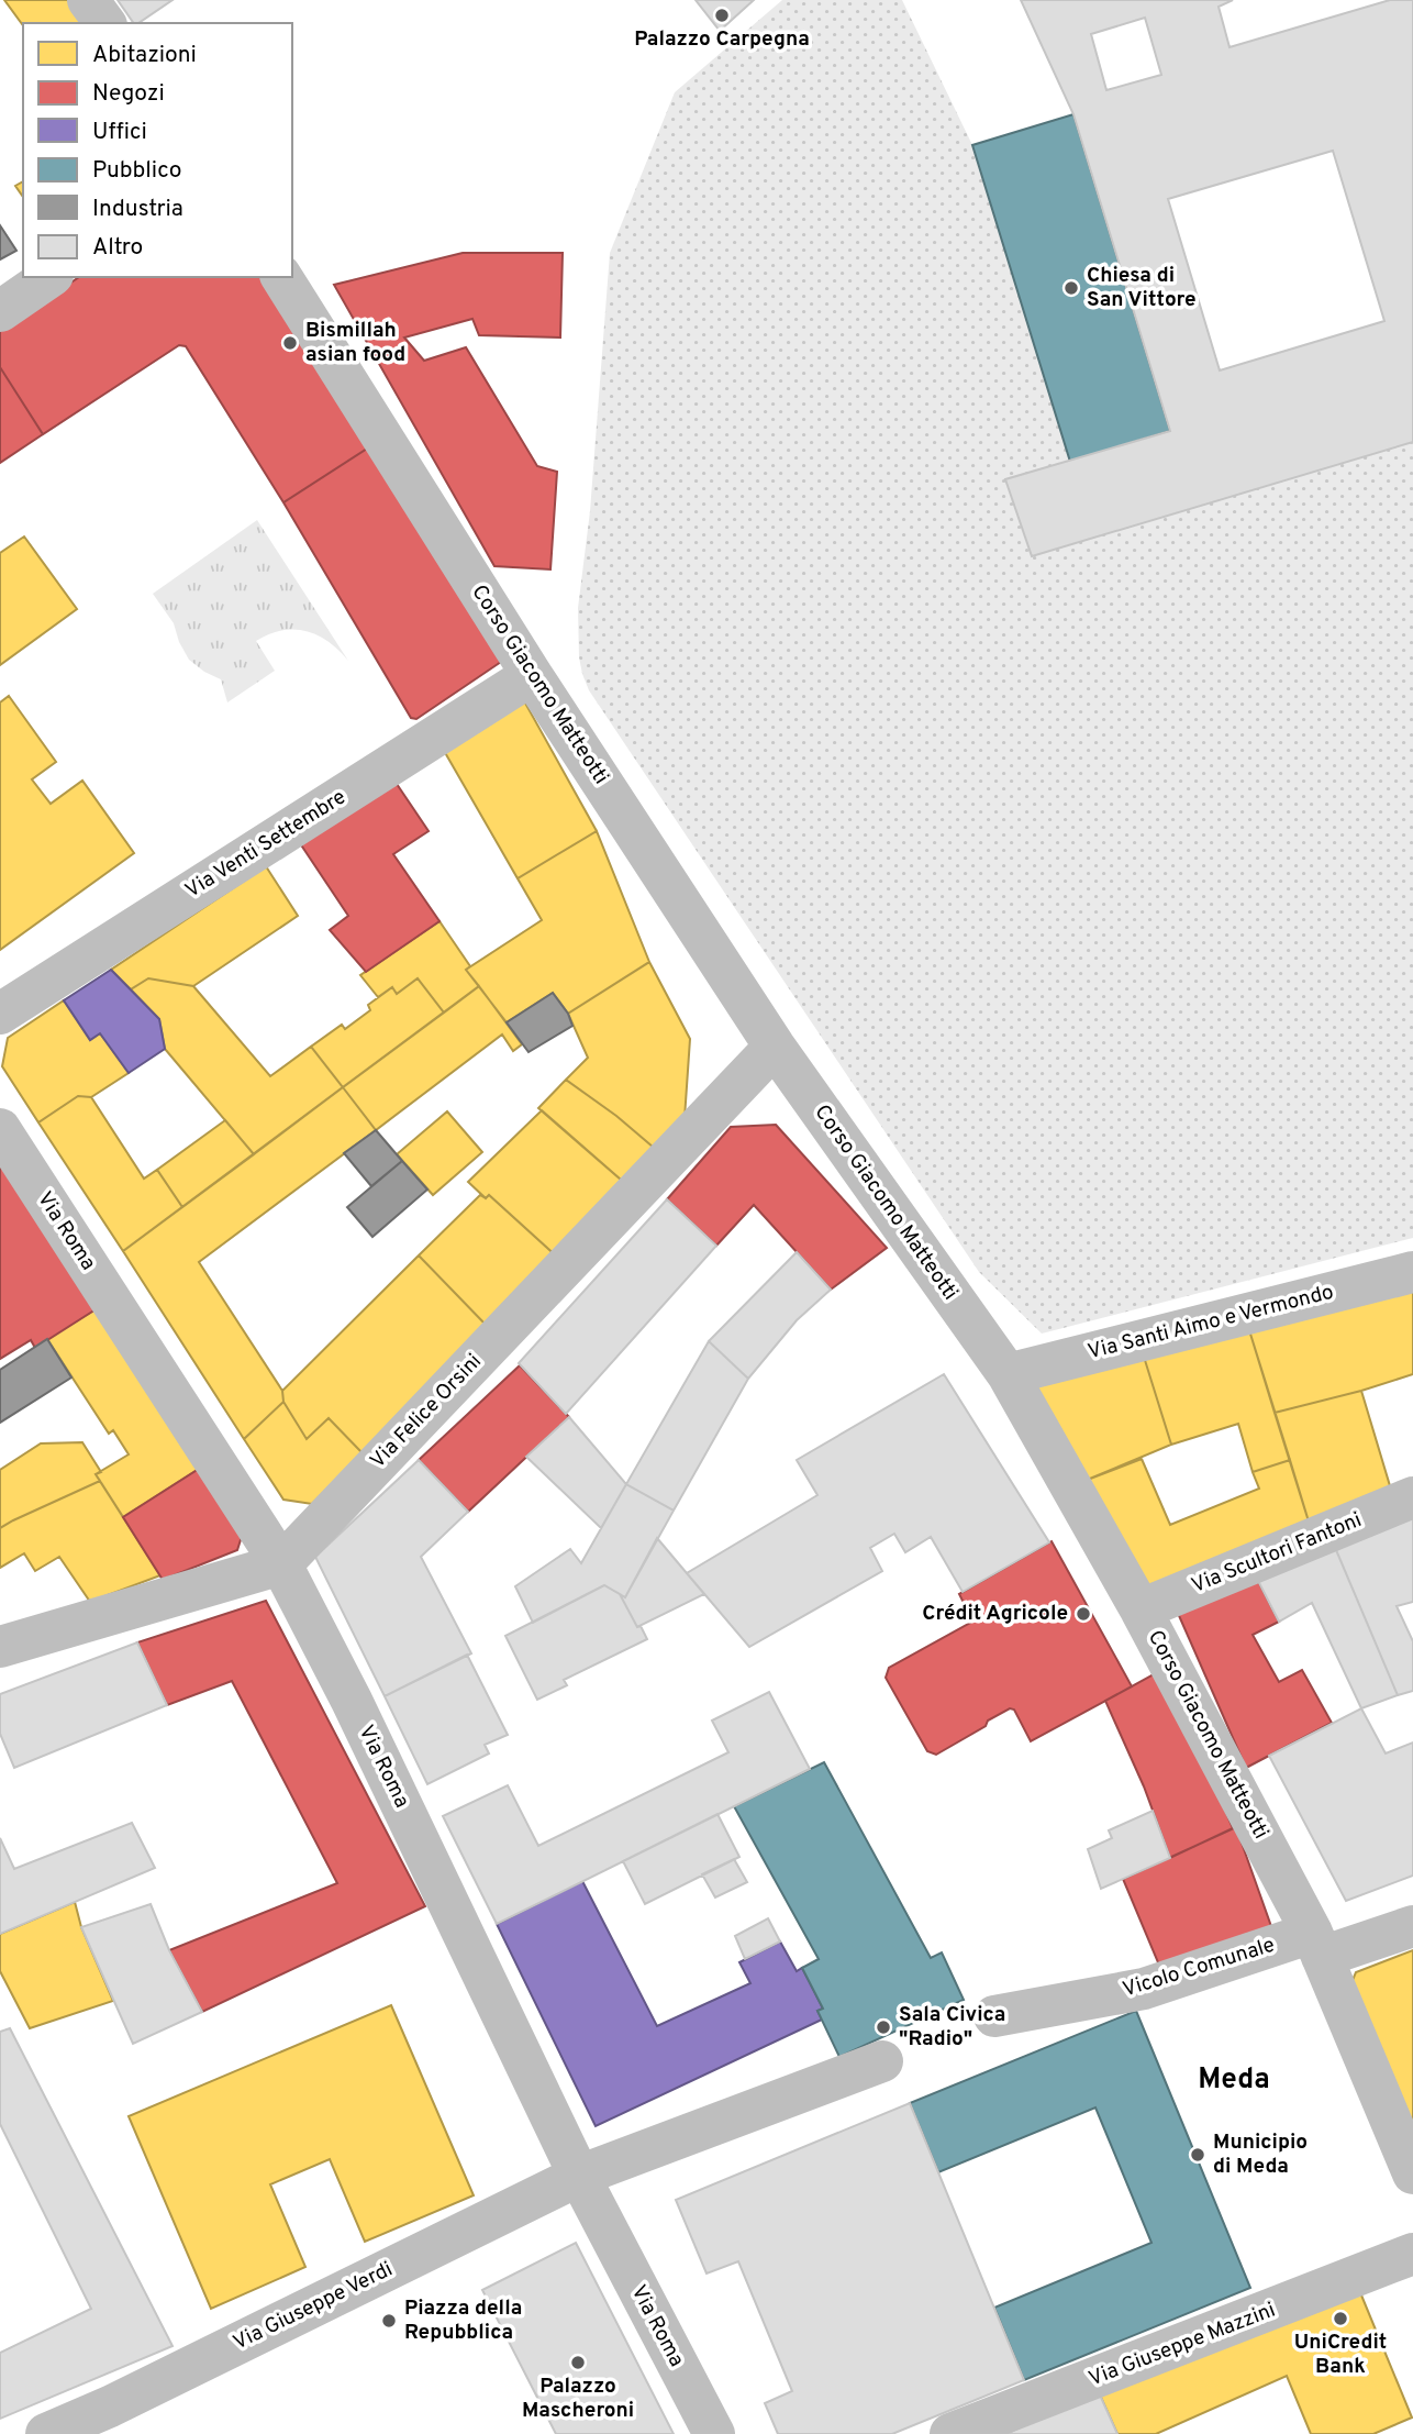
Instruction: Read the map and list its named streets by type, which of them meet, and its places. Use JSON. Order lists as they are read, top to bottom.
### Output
{
  "streets": {
    "street": [
      "Corso Giacomo Matteotti",
      "Via Venti Settembre",
      "Via Roma",
      "Via Santi Aimo e Vermondo",
      "Via Felice Orsini",
      "Via Scultori Fantoni",
      "Vicolo Comunale",
      "Via Giuseppe Verdi",
      "Via Giuseppe Mazzini"
    ]
  },
  "crossings": [
    ["Corso Giacomo Matteotti", "Via Venti Settembre"],
    ["Corso Giacomo Matteotti", "Via Santi Aimo e Vermondo"],
    ["Corso Giacomo Matteotti", "Via Felice Orsini"],
    ["Corso Giacomo Matteotti", "Via Scultori Fantoni"],
    ["Corso Giacomo Matteotti", "Vicolo Comunale"],
    ["Via Roma", "Via Felice Orsini"],
    ["Via Roma", "Via Giuseppe Verdi"]
  ],
  "districts": ["Meda"],
  "places": [
    "Palazzo Carpegna",
    "Chiesa di San Vittore",
    "Bismillah asian food",
    "Crédit Agricole",
    "Sala Civica \"Radio\"",
    "Municipio di Meda",
    "UniCredit Bank",
    "Piazza della Repubblica",
    "Palazzo Mascheroni"
  ],
  "legend": [
    "Abitazioni",
    "Negozi",
    "Uffici",
    "Pubblico",
    "Industria",
    "Altro"
  ]
}
